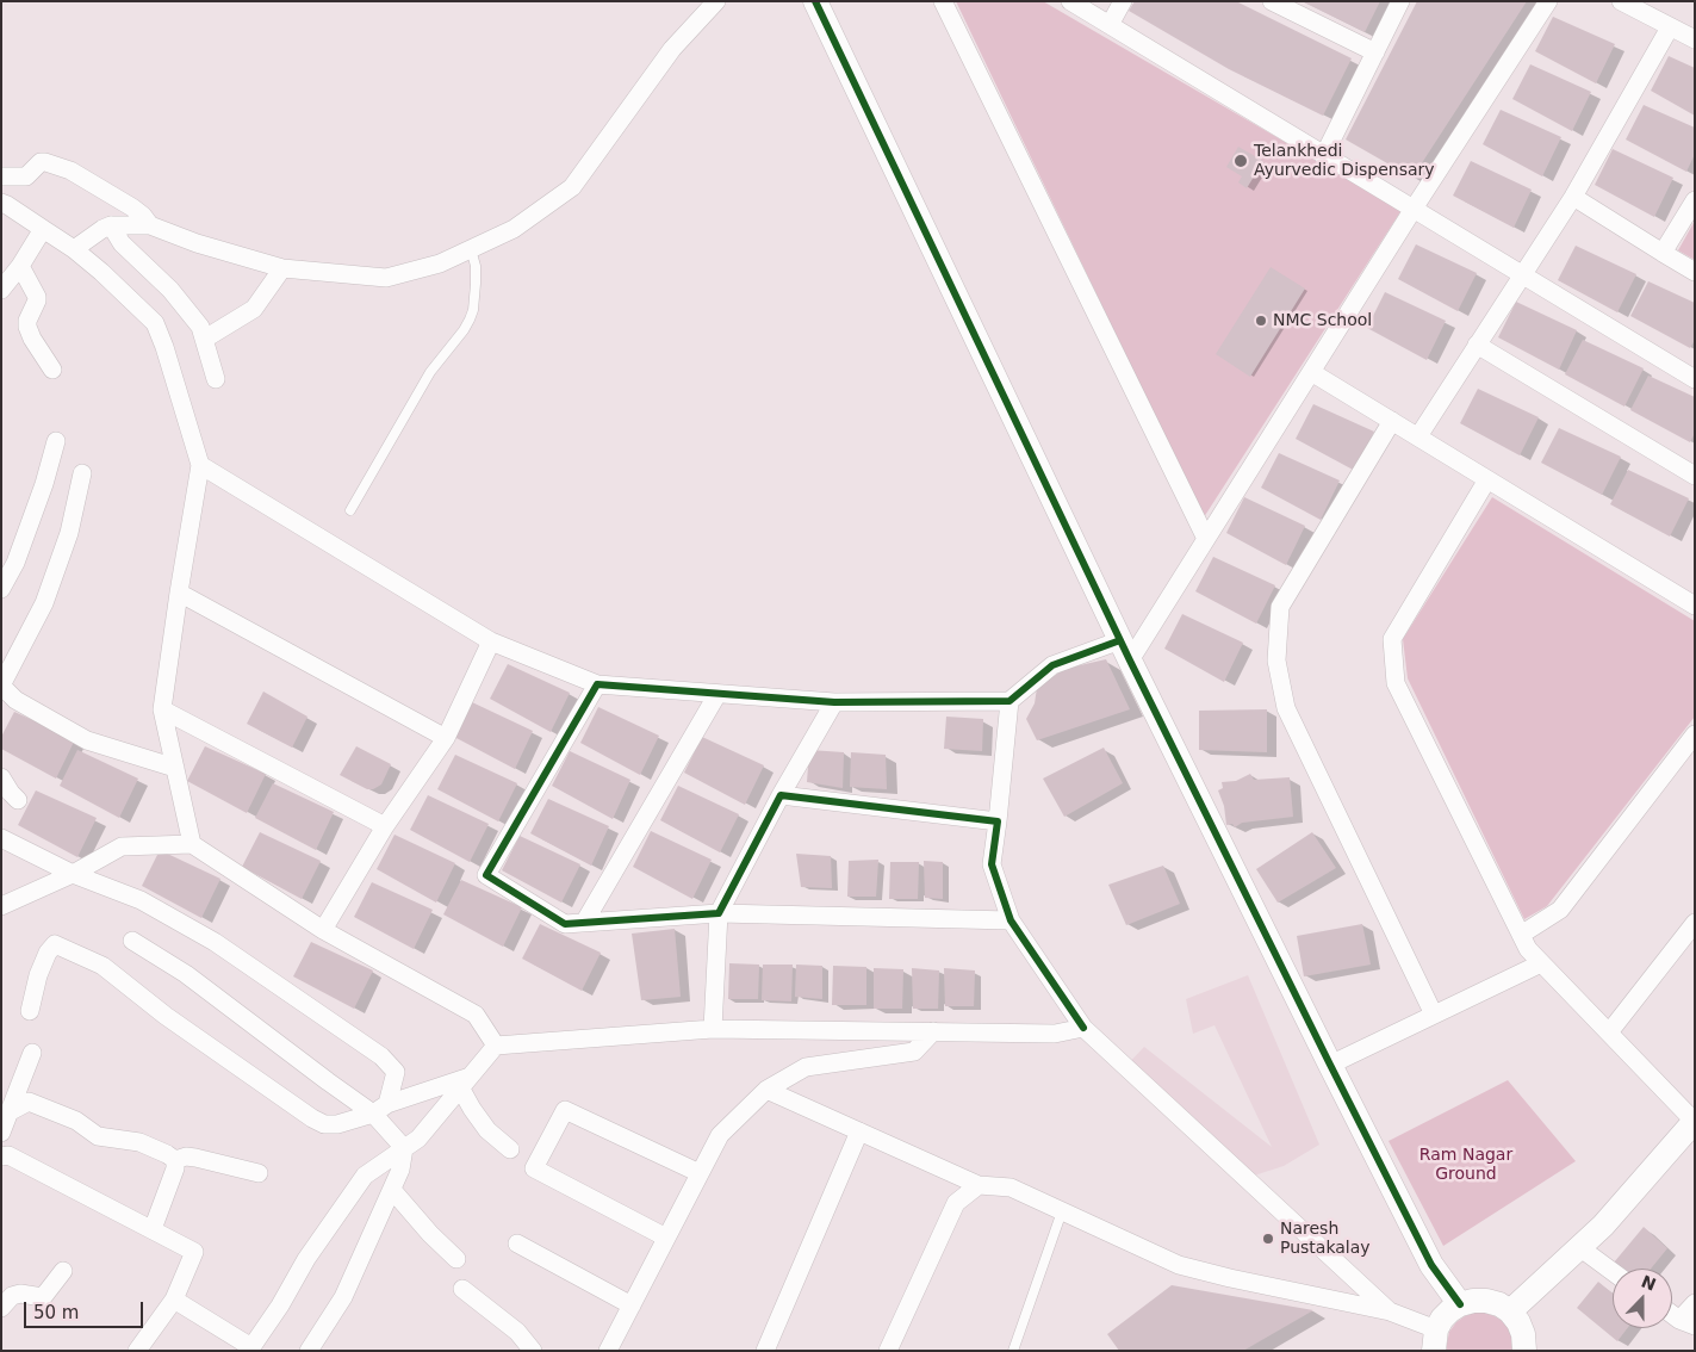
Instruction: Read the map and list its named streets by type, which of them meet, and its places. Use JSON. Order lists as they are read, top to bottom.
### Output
{
  "parks": ["Ram Nagar Ground"],
  "places": ["Telankhedi Ayurvedic Dispensary", "NMC School", "Naresh Pustakalay"],
  "scale_bar": "50 m",
  "north": "top"
}
